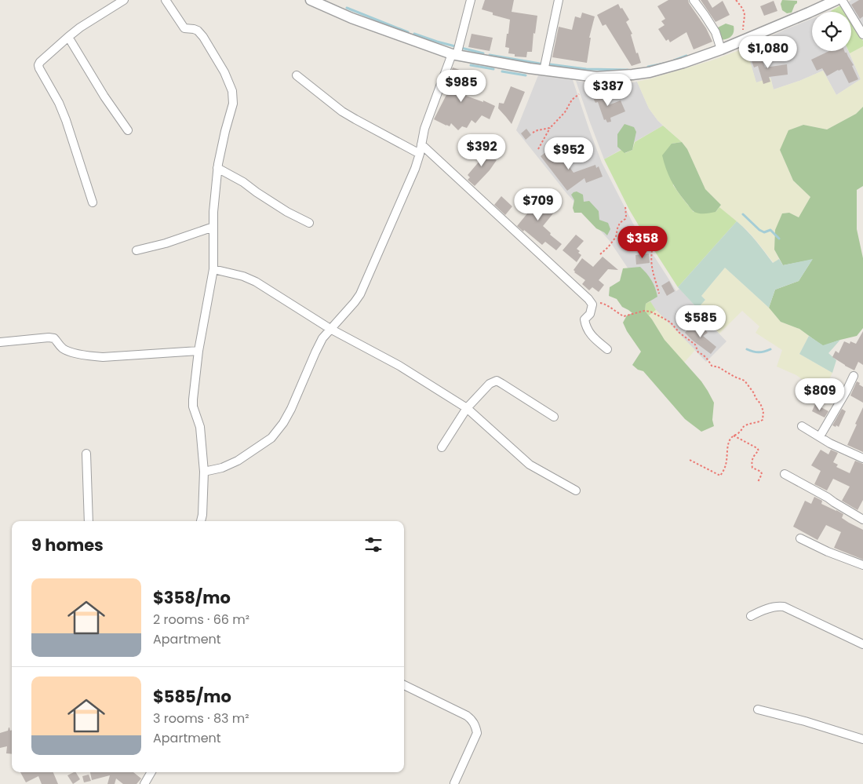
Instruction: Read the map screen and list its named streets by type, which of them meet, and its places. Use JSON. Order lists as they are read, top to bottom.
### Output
{
  "page": {
    "price": [
      "$1,080",
      "$985",
      "$387",
      "$392",
      "$952",
      "$709",
      "$358",
      "$585",
      "$809"
    ],
    "heading": "9 homes",
    "list": [
      {
        "name": "$358/mo",
        "note": "2 rooms · 66 m² · Apartment"
      },
      {
        "name": "$585/mo",
        "note": "3 rooms · 83 m² · Apartment"
      }
    ]
  }
}
